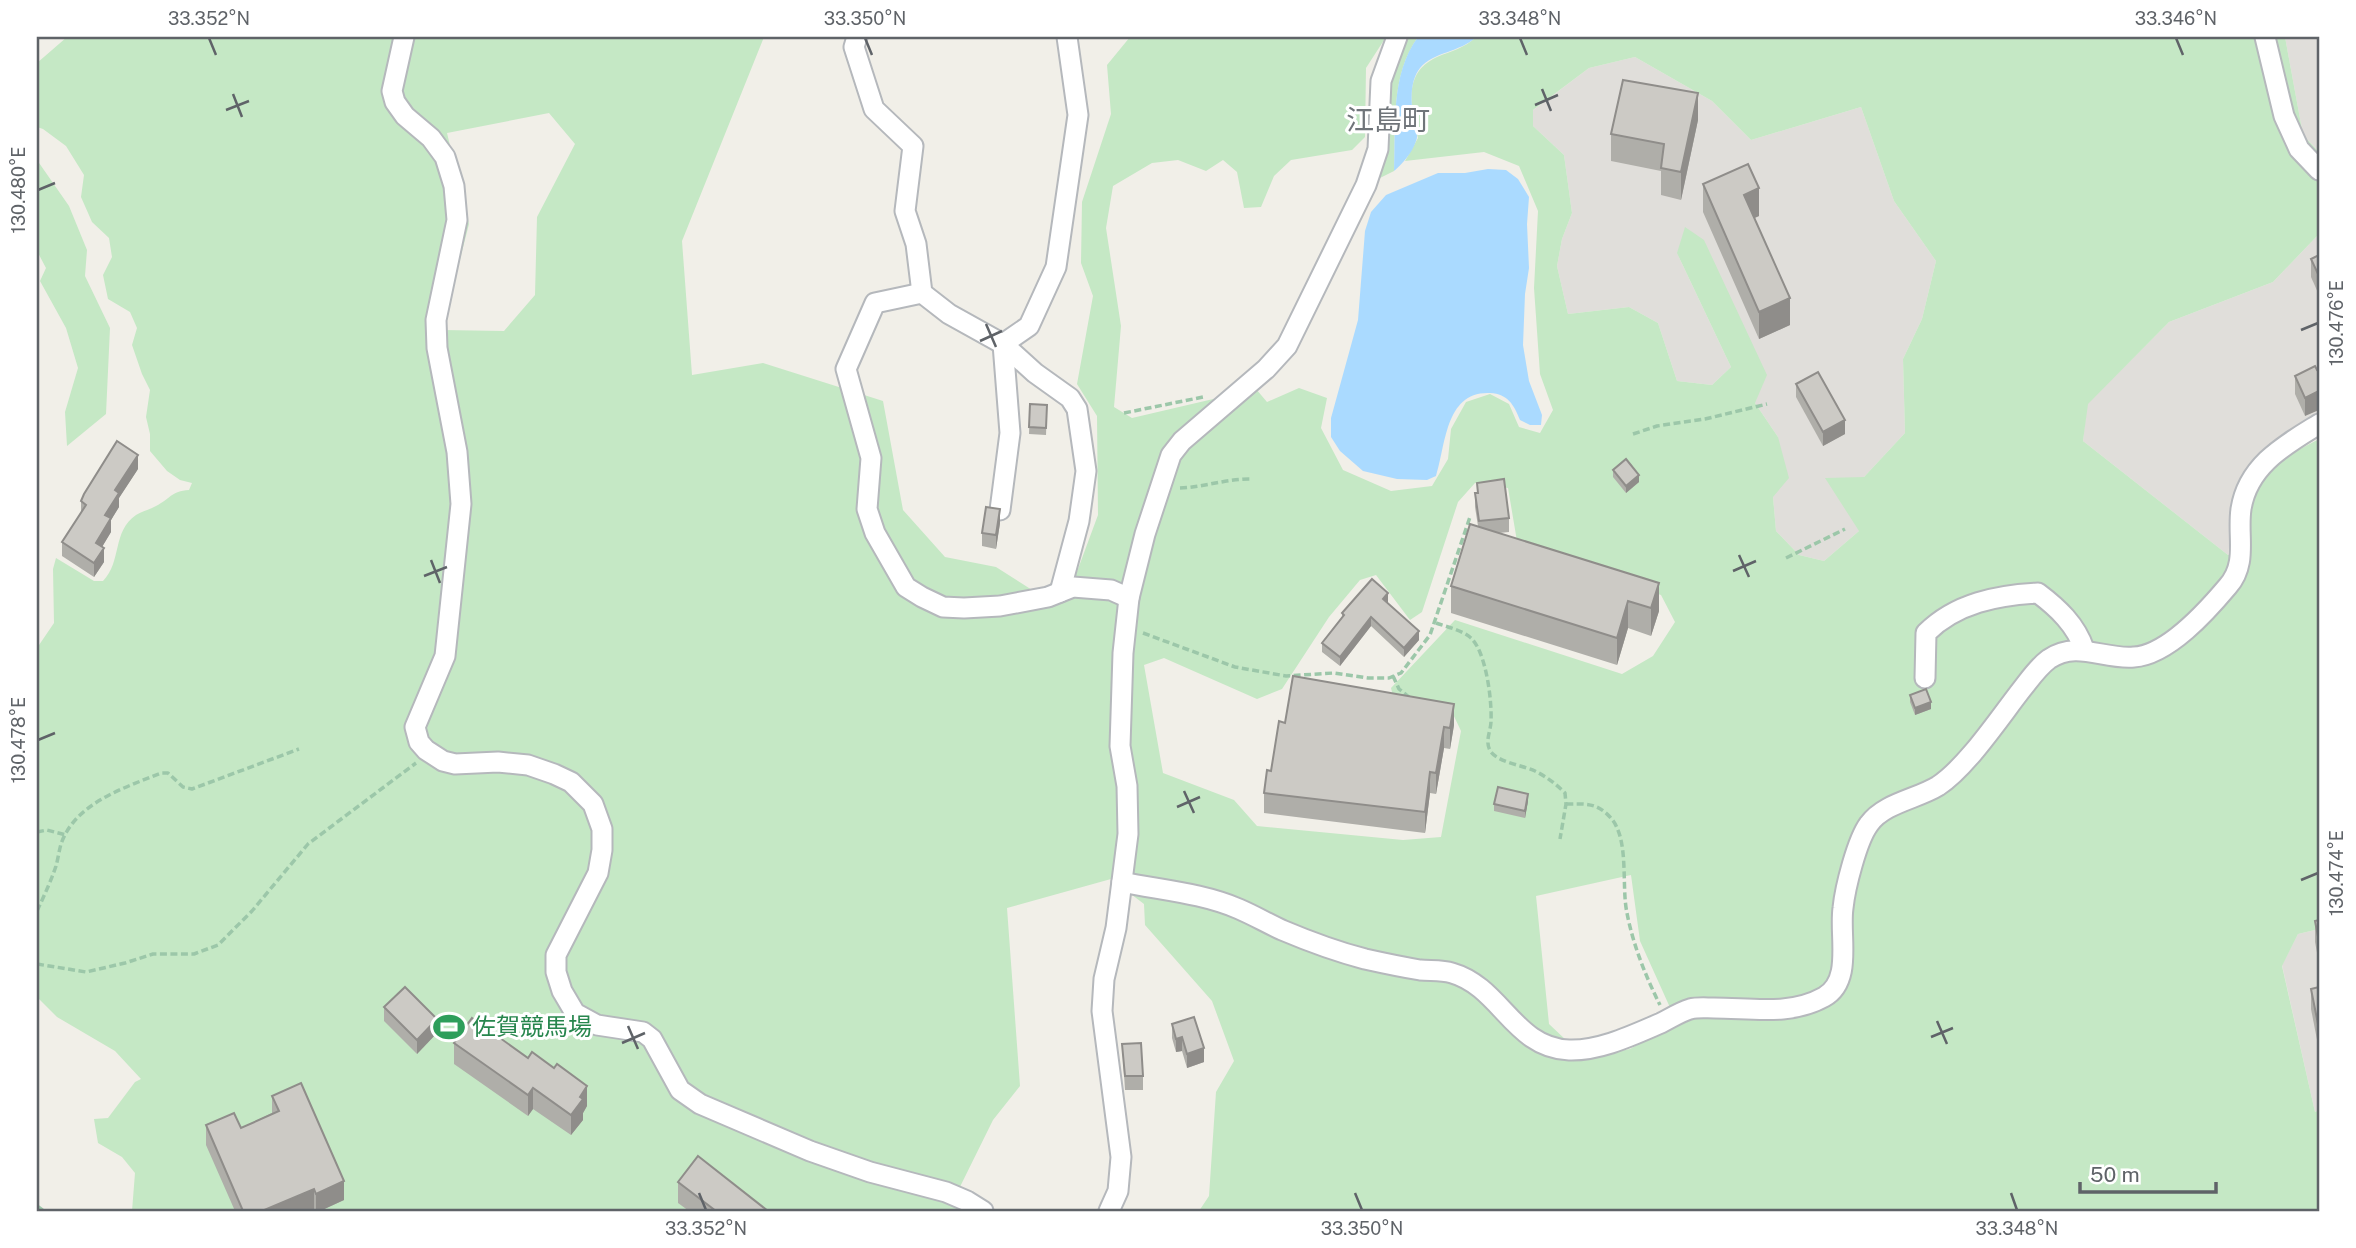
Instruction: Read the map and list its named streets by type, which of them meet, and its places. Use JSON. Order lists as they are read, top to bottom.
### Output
{
  "districts": ["江島町"],
  "places": {
    "sports": ["佐賀競馬場"]
  },
  "scale_bar": "50 m",
  "coordinates": [
    "33.352°N",
    "33.350°N",
    "33.348°N",
    "33.346°N",
    "130.480°E",
    "130.476°E",
    "130.478°E",
    "130.474°E"
  ]
}
